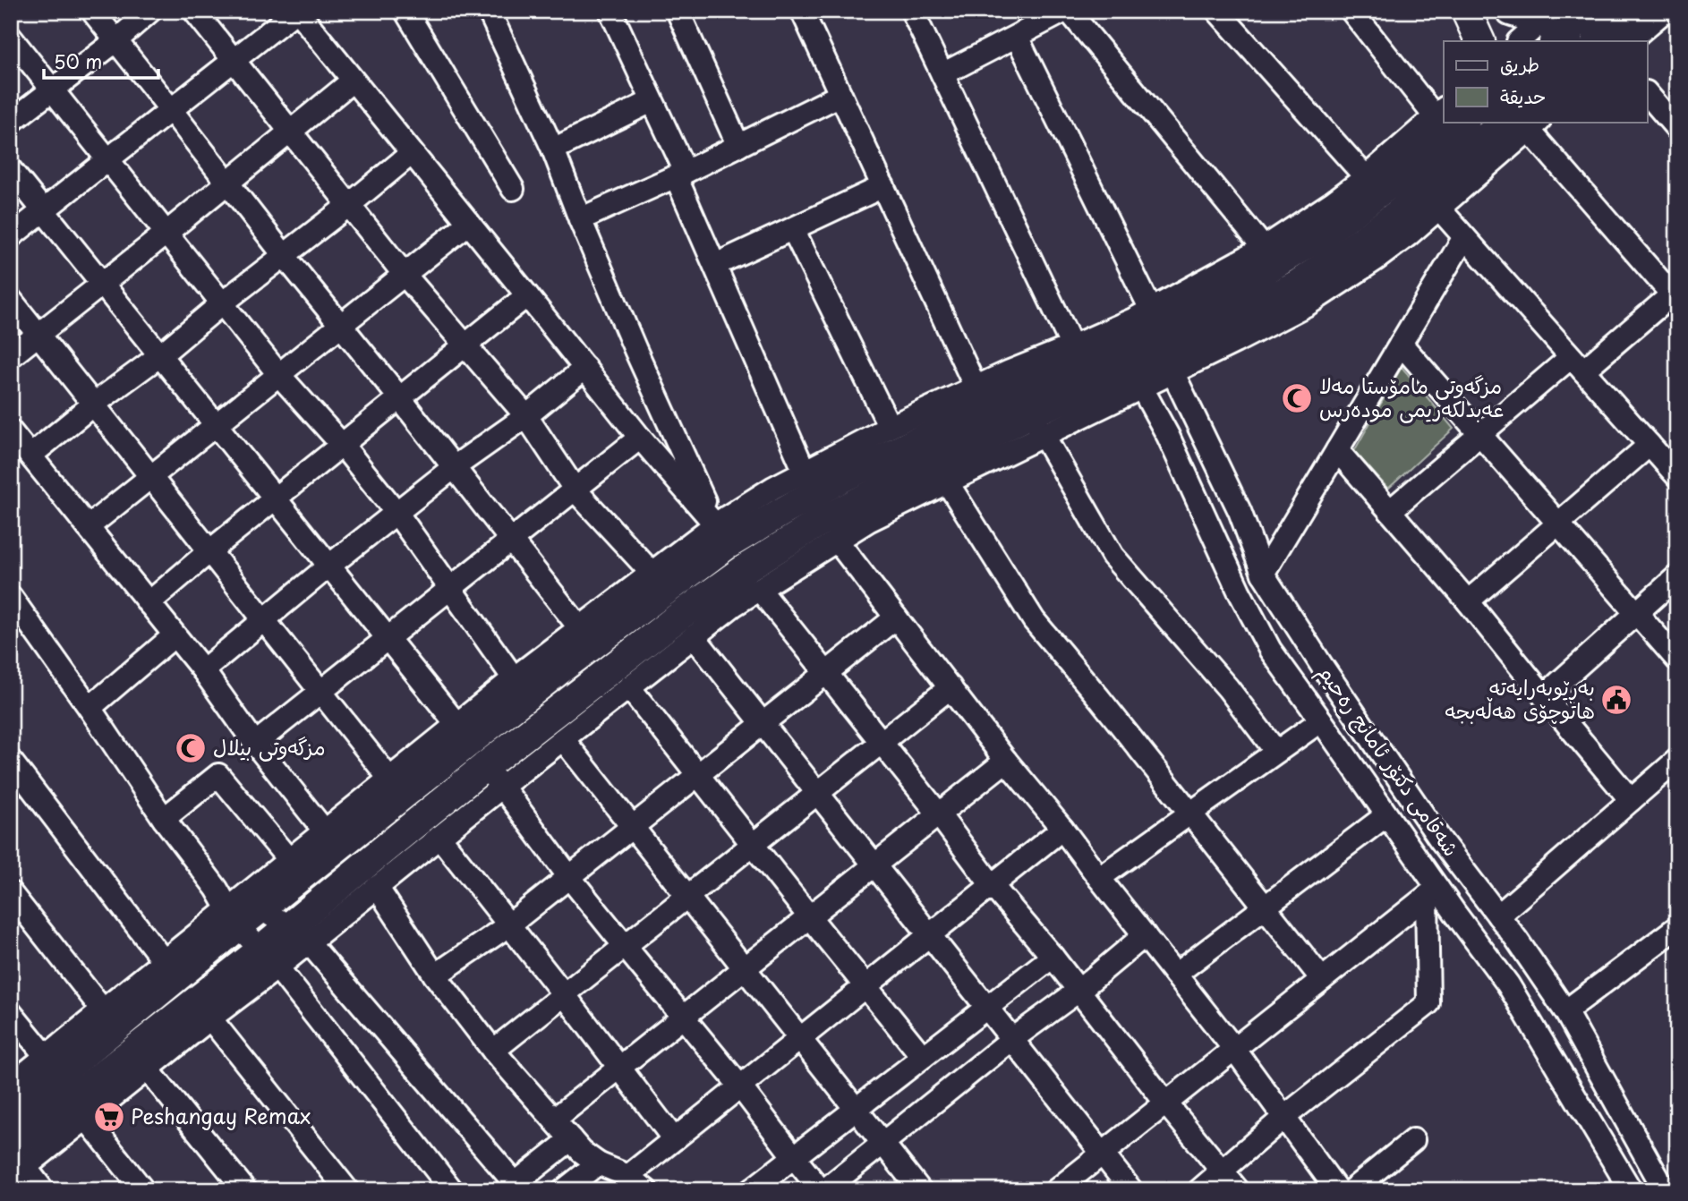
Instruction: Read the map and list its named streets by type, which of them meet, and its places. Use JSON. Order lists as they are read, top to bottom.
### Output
{
  "streets": {
    "street": ["شەقامی دکتۆر ئامانج رەحیم"]
  },
  "places": {
    "mosque": ["مزگەوتی مامۆستا مەلا عەبدلکەریمی مودەرس", "مزگەوتی بیلال"],
    "public building": ["بەڕێوبەرایەتە هاتوچۆی هەڵەبجە"],
    "supermarket": ["Peshangay Remax"]
  },
  "legend": ["طريق", "حديقة"],
  "scale_bar": "50 m"
}
